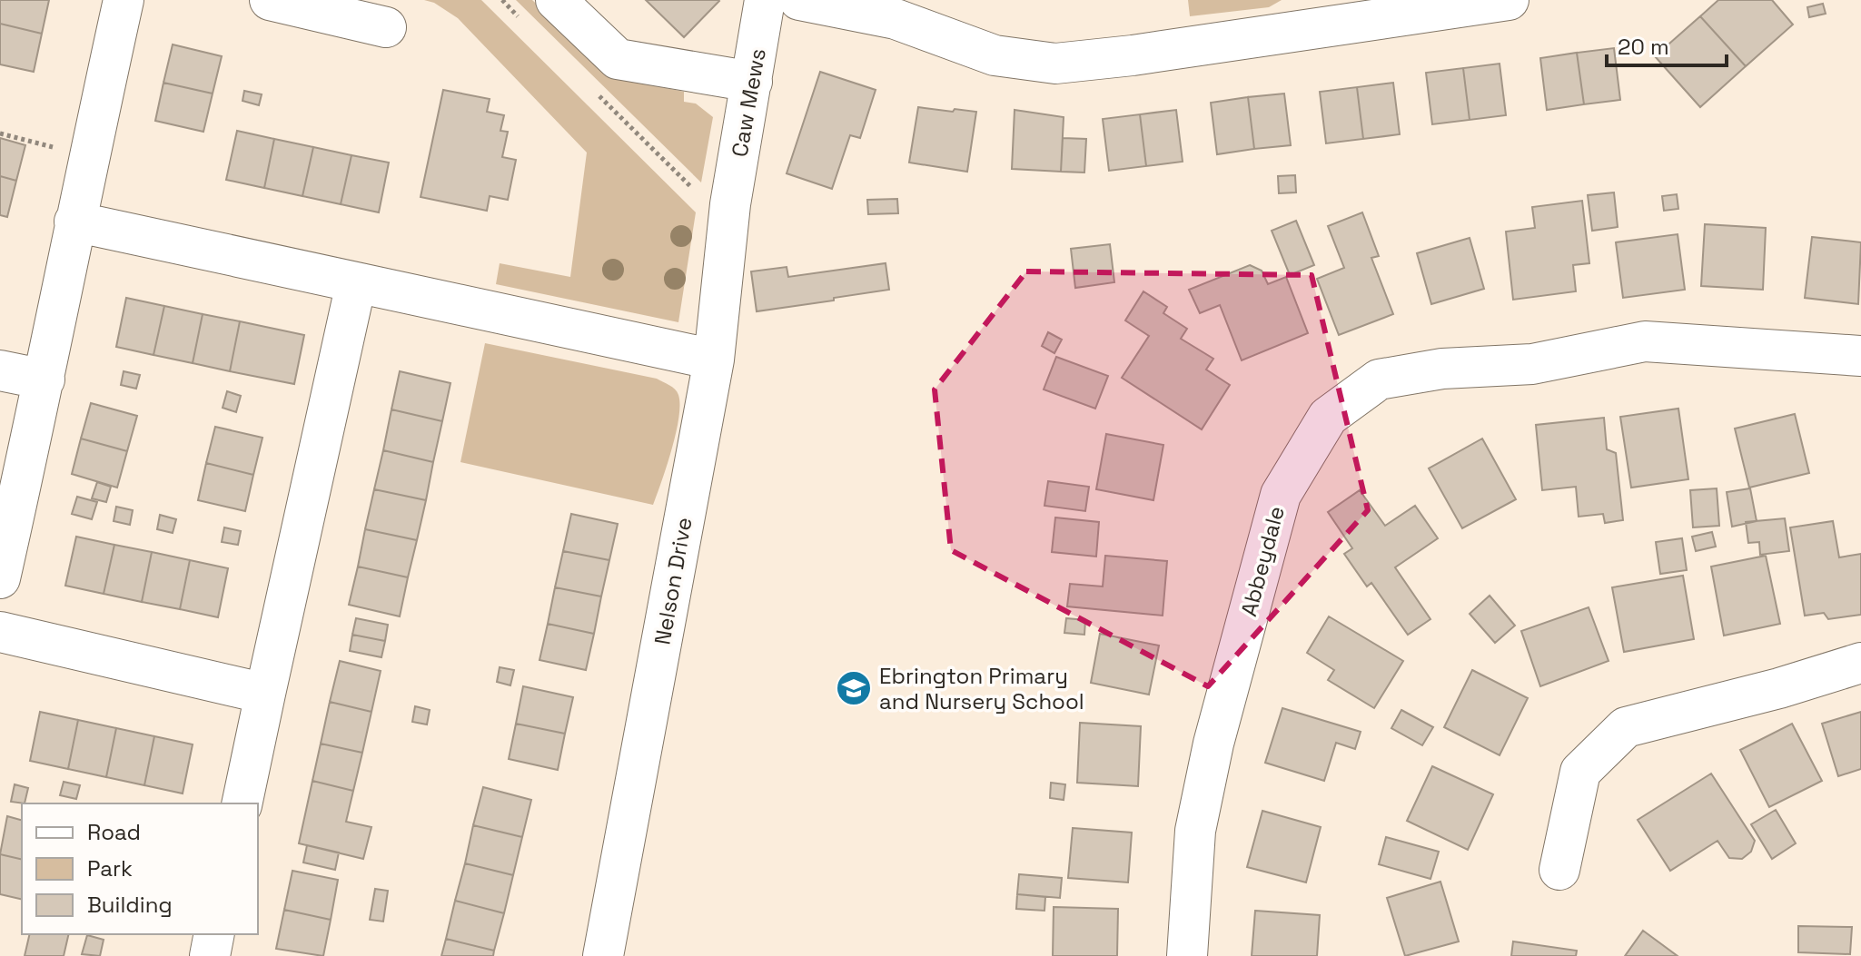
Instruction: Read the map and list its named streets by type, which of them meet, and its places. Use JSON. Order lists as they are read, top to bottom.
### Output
{
  "streets": {
    "street": ["Caw Mews", "Abbeydale", "Nelson Drive"]
  },
  "crossings": [
    ["Caw Mews", "Nelson Drive"]
  ],
  "places": {
    "school or university": ["Ebrington Primary and Nursery School"]
  },
  "legend": ["Road", "Park", "Building"],
  "scale_bar": "20 m"
}
